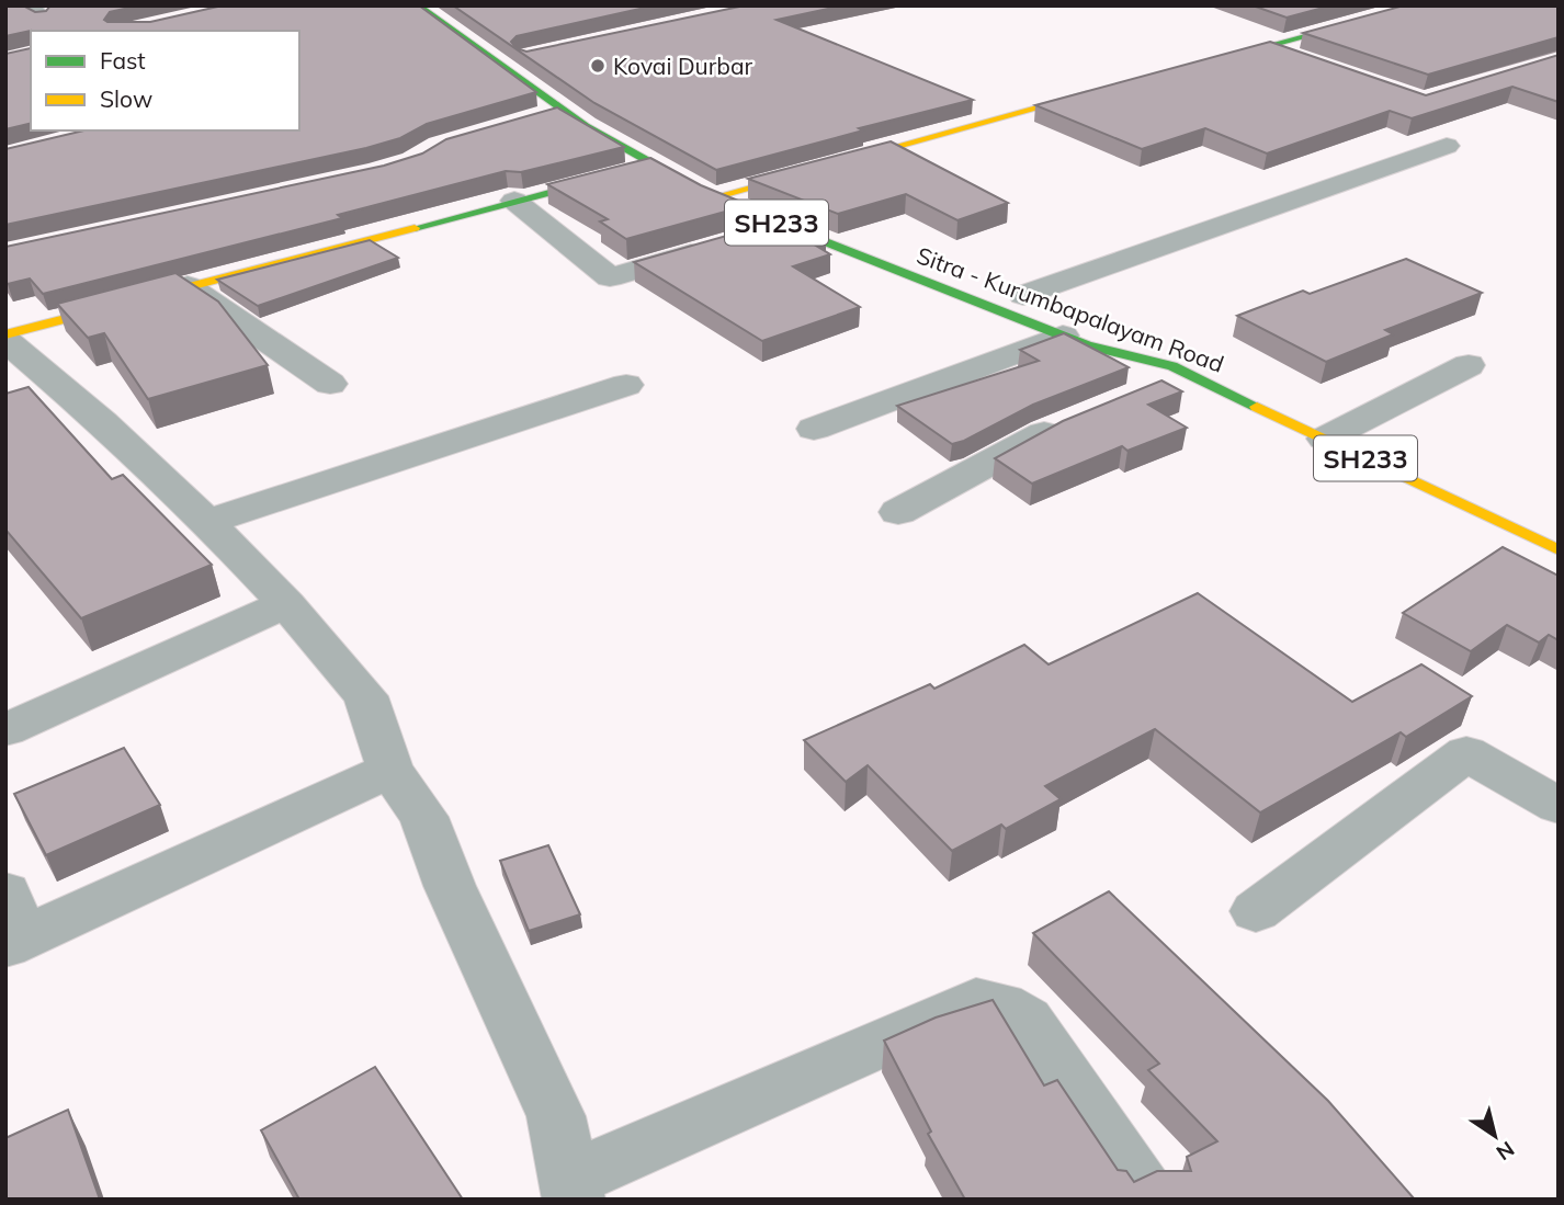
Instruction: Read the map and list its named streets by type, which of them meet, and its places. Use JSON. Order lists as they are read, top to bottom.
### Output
{
  "streets": {
    "main road": ["SH233", "Sitra - Kurumbapalayam Road"]
  },
  "places": ["Kovai Durbar"],
  "legend": ["Fast", "Slow"],
  "north": "bottom right"
}
